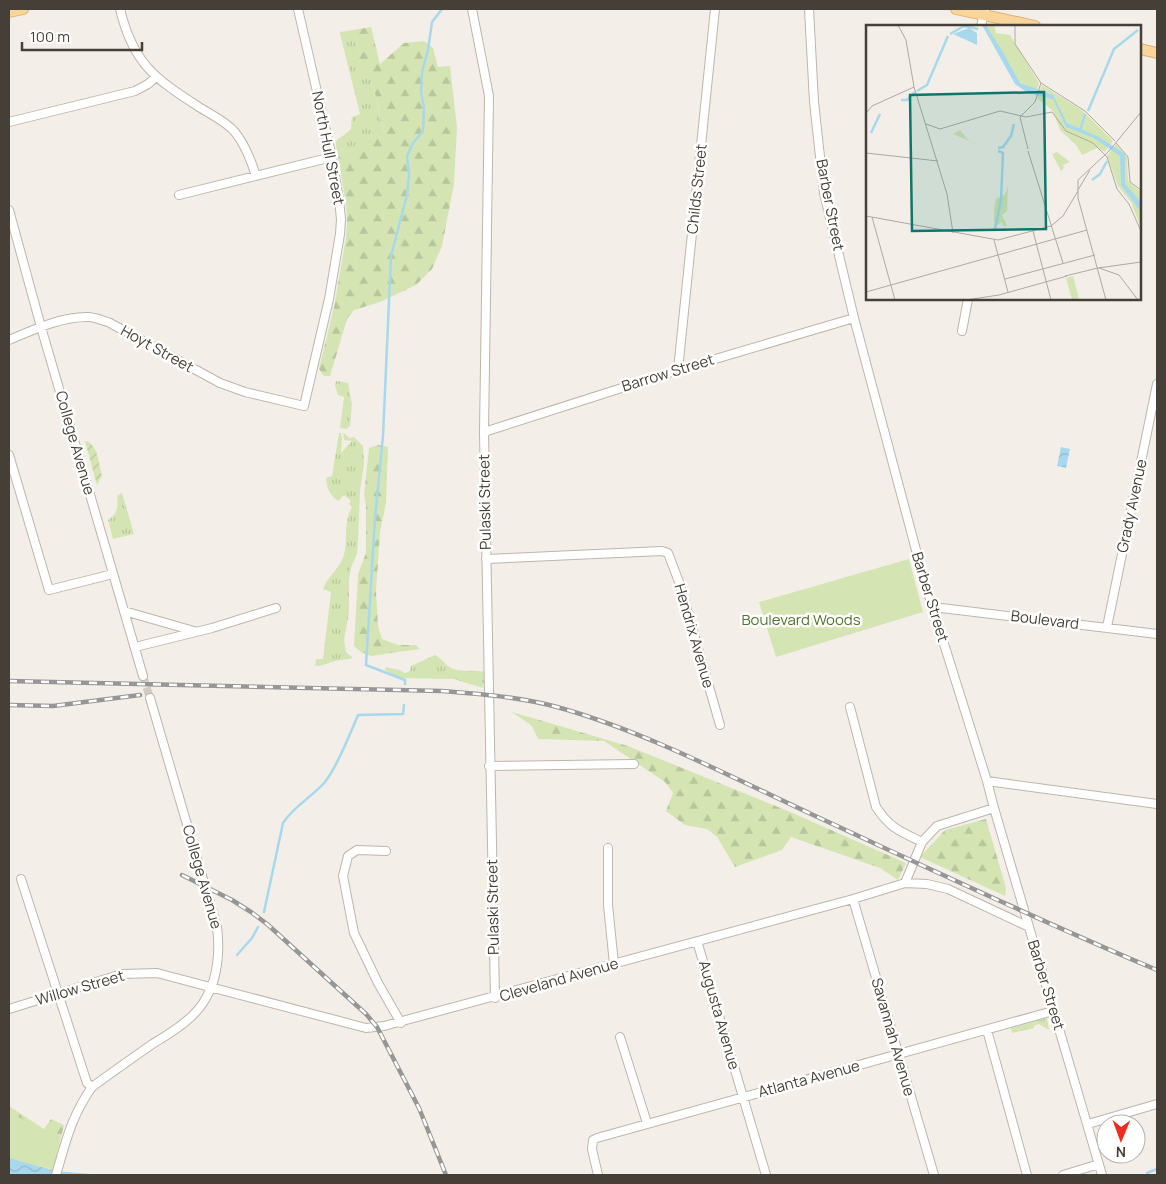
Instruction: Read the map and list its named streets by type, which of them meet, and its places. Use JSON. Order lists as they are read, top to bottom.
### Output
{
  "streets": {
    "street": [
      "North Hull Street",
      "Childs Street",
      "Barber Street",
      "Hoyt Street",
      "Barrow Street",
      "College Avenue",
      "Pulaski Street",
      "Grady Avenue",
      "Boulevard",
      "Hendrix Avenue",
      "Cleveland Avenue",
      "Willow Street",
      "Augusta Avenue",
      "Savannah Avenue",
      "Atlanta Avenue"
    ]
  },
  "crossings": [
    ["North Hull Street", "Hoyt Street"],
    ["Childs Street", "Barrow Street"],
    ["Barber Street", "Barrow Street"],
    ["Barber Street", "Boulevard"],
    ["Barber Street", "Cleveland Avenue"],
    ["Barber Street", "Atlanta Avenue"],
    ["Hoyt Street", "College Avenue"],
    ["Barrow Street", "Pulaski Street"],
    ["College Avenue", "Cleveland Avenue"],
    ["College Avenue", "Willow Street"],
    ["Pulaski Street", "Hendrix Avenue"],
    ["Pulaski Street", "Cleveland Avenue"],
    ["Grady Avenue", "Boulevard"],
    ["Cleveland Avenue", "Willow Street"],
    ["Cleveland Avenue", "Augusta Avenue"],
    ["Cleveland Avenue", "Savannah Avenue"],
    ["Augusta Avenue", "Atlanta Avenue"],
    ["Savannah Avenue", "Atlanta Avenue"]
  ],
  "parks": ["Boulevard Woods"],
  "scale_bar": "100 m",
  "north": "bottom"
}
